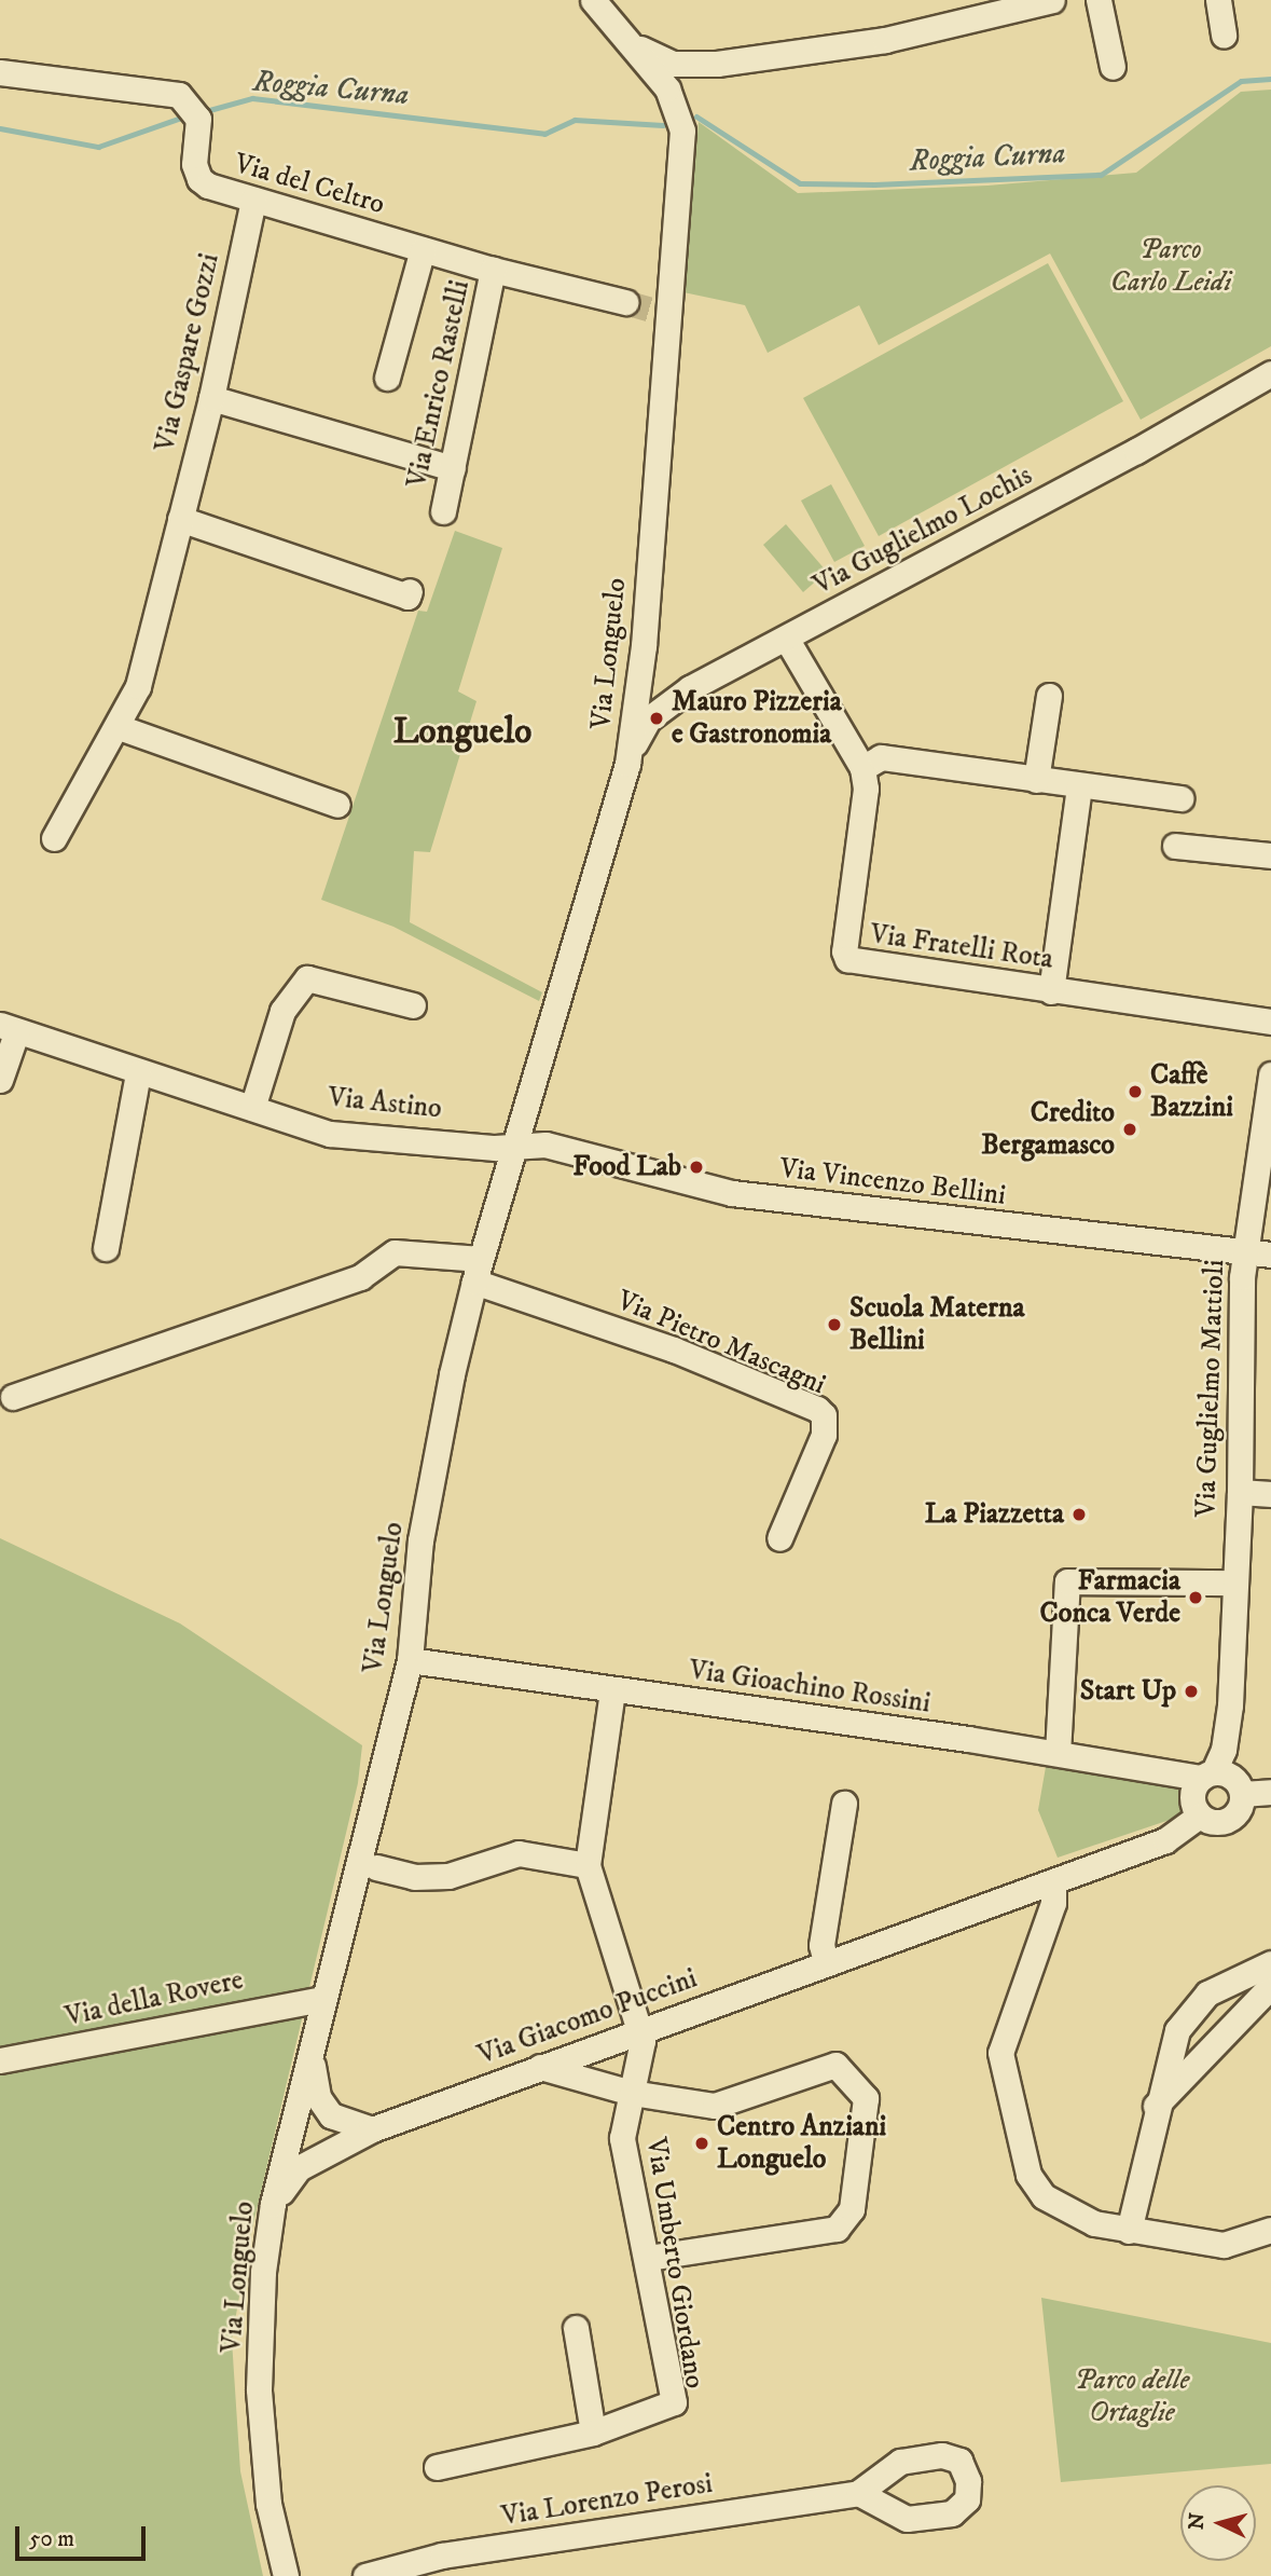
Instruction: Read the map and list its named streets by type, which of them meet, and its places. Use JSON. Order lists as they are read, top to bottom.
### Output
{
  "streets": {
    "street": [
      "Via del Celtro",
      "Via Gaspare Gozzi",
      "Via Enrico Rastelli",
      "Via Guglielmo Lochis",
      "Via Longuelo",
      "Via Fratelli Rota",
      "Via Astino",
      "Via Vincenzo Bellini",
      "Via Pietro Mascagni",
      "Via Guglielmo Mattioli",
      "Via Gioachino Rossini",
      "Via della Rovere",
      "Via Giacomo Puccini",
      "Via Umberto Giordano",
      "Via Lorenzo Perosi"
    ]
  },
  "crossings": [
    ["Via del Celtro", "Via Gaspare Gozzi"],
    ["Via del Celtro", "Via Enrico Rastelli"],
    ["Via Guglielmo Lochis", "Via Longuelo"],
    ["Via Guglielmo Lochis", "Via Fratelli Rota"],
    ["Via Longuelo", "Via Astino"],
    ["Via Longuelo", "Via Vincenzo Bellini"],
    ["Via Longuelo", "Via Pietro Mascagni"],
    ["Via Longuelo", "Via Gioachino Rossini"],
    ["Via Longuelo", "Via della Rovere"],
    ["Via Longuelo", "Via Giacomo Puccini"],
    ["Via Astino", "Via Vincenzo Bellini"],
    ["Via Vincenzo Bellini", "Via Guglielmo Mattioli"],
    ["Via Guglielmo Mattioli", "Via Gioachino Rossini"],
    ["Via Giacomo Puccini", "Via Umberto Giordano"]
  ],
  "districts": ["Longuelo"],
  "water": ["Roggia Curna"],
  "parks": ["Parco Carlo Leidi", "Parco delle Ortaglie"],
  "places": [
    "Mauro Pizzeria e Gastronomia",
    "Caffè Bazzini",
    "Credito Bergamasco",
    "Food Lab",
    "Scuola Materna Bellini",
    "La Piazzetta",
    "Farmacia Conca Verde",
    "Start Up",
    "Centro Anziani Longuelo"
  ],
  "scale_bar": "50 m",
  "north": "left"
}
